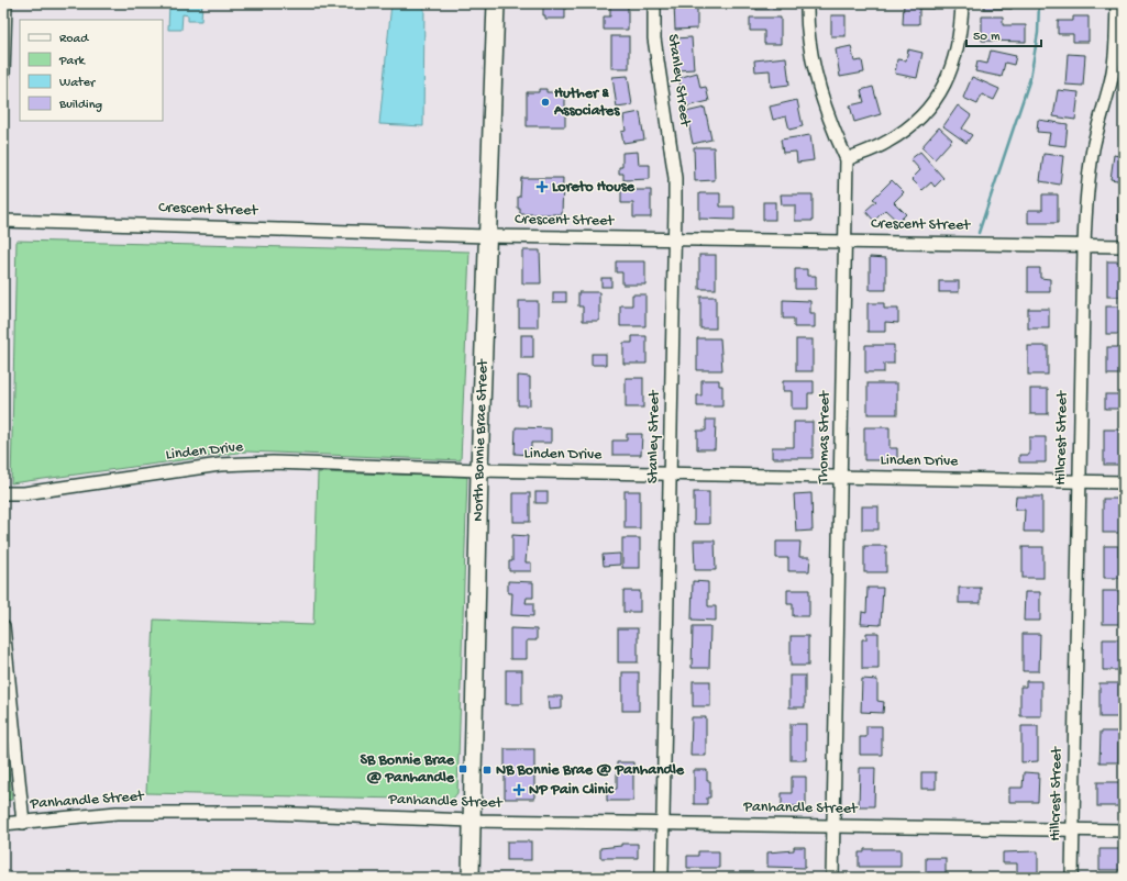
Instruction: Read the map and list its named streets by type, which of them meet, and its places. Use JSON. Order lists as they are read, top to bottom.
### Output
{
  "streets": {
    "main road": ["North Bonnie Brae Street"],
    "street": [
      "Stanley Street",
      "Crescent Street",
      "Thomas Street",
      "Hillcrest Street",
      "Linden Drive",
      "Panhandle Street"
    ]
  },
  "crossings": [
    ["Stanley Street", "Crescent Street"],
    ["Stanley Street", "Linden Drive"],
    ["Stanley Street", "Panhandle Street"],
    ["Crescent Street", "Thomas Street"],
    ["Crescent Street", "Hillcrest Street"],
    ["Crescent Street", "North Bonnie Brae Street"],
    ["Thomas Street", "Linden Drive"],
    ["Thomas Street", "Panhandle Street"],
    ["Hillcrest Street", "Linden Drive"],
    ["Hillcrest Street", "Panhandle Street"],
    ["North Bonnie Brae Street", "Linden Drive"],
    ["North Bonnie Brae Street", "Panhandle Street"]
  ],
  "places": {
    "other": ["Huther & Associates"],
    "health": ["Loreto House", "NP Pain Clinic"],
    "transit": ["SB Bonnie Brae @ Panhandle", "NB Bonnie Brae @ Panhandle"]
  },
  "legend": [
    "Road",
    "Park",
    "Water",
    "Building"
  ],
  "scale_bar": "50 m"
}
